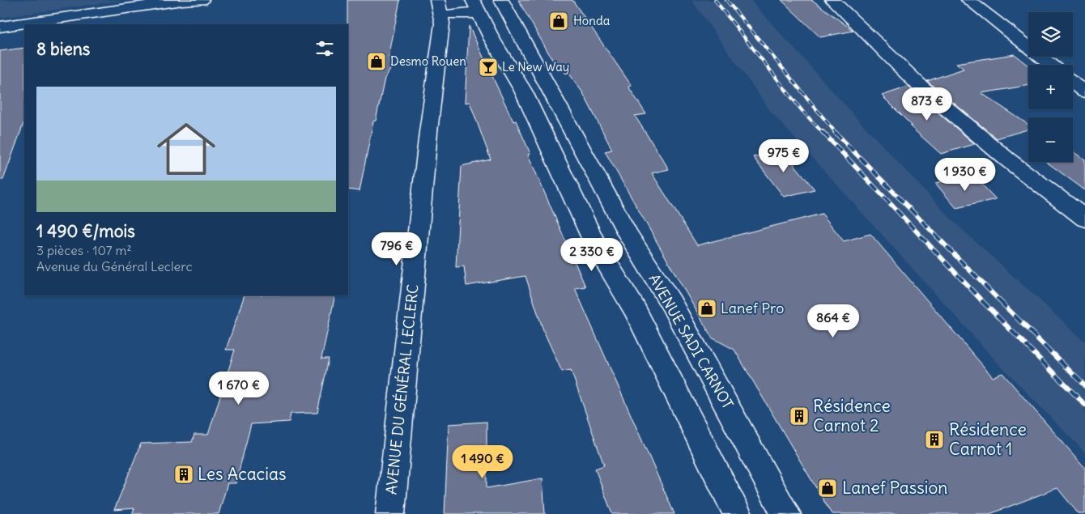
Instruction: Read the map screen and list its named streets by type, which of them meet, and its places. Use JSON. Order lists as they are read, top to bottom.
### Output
{
  "streets": {
    "main road": ["AVENUE SADI CARNOT", "AVENUE DU GÉNÉRAL LECLERC"]
  },
  "places": {
    "shop": [
      "Honda",
      "Desmo Rouen",
      "Lanef Pro",
      "Lanef Passion"
    ],
    "bar": ["Le New Way"],
    "building": ["Résidence Carnot 2", "Résidence Carnot 1", "Les Acacias"]
  },
  "page": {
    "map_buttons": ["+", "−"],
    "heading": "8 biens",
    "list": [
      {
        "name": "1 490 €/mois",
        "note": "3 pièces · 107 m² · Avenue du Général Leclerc"
      }
    ],
    "price": [
      "873 €",
      "975 €",
      "1 930 €",
      "796 €",
      "2 330 €",
      "864 €",
      "1 670 €",
      "1 490 €"
    ]
  }
}
